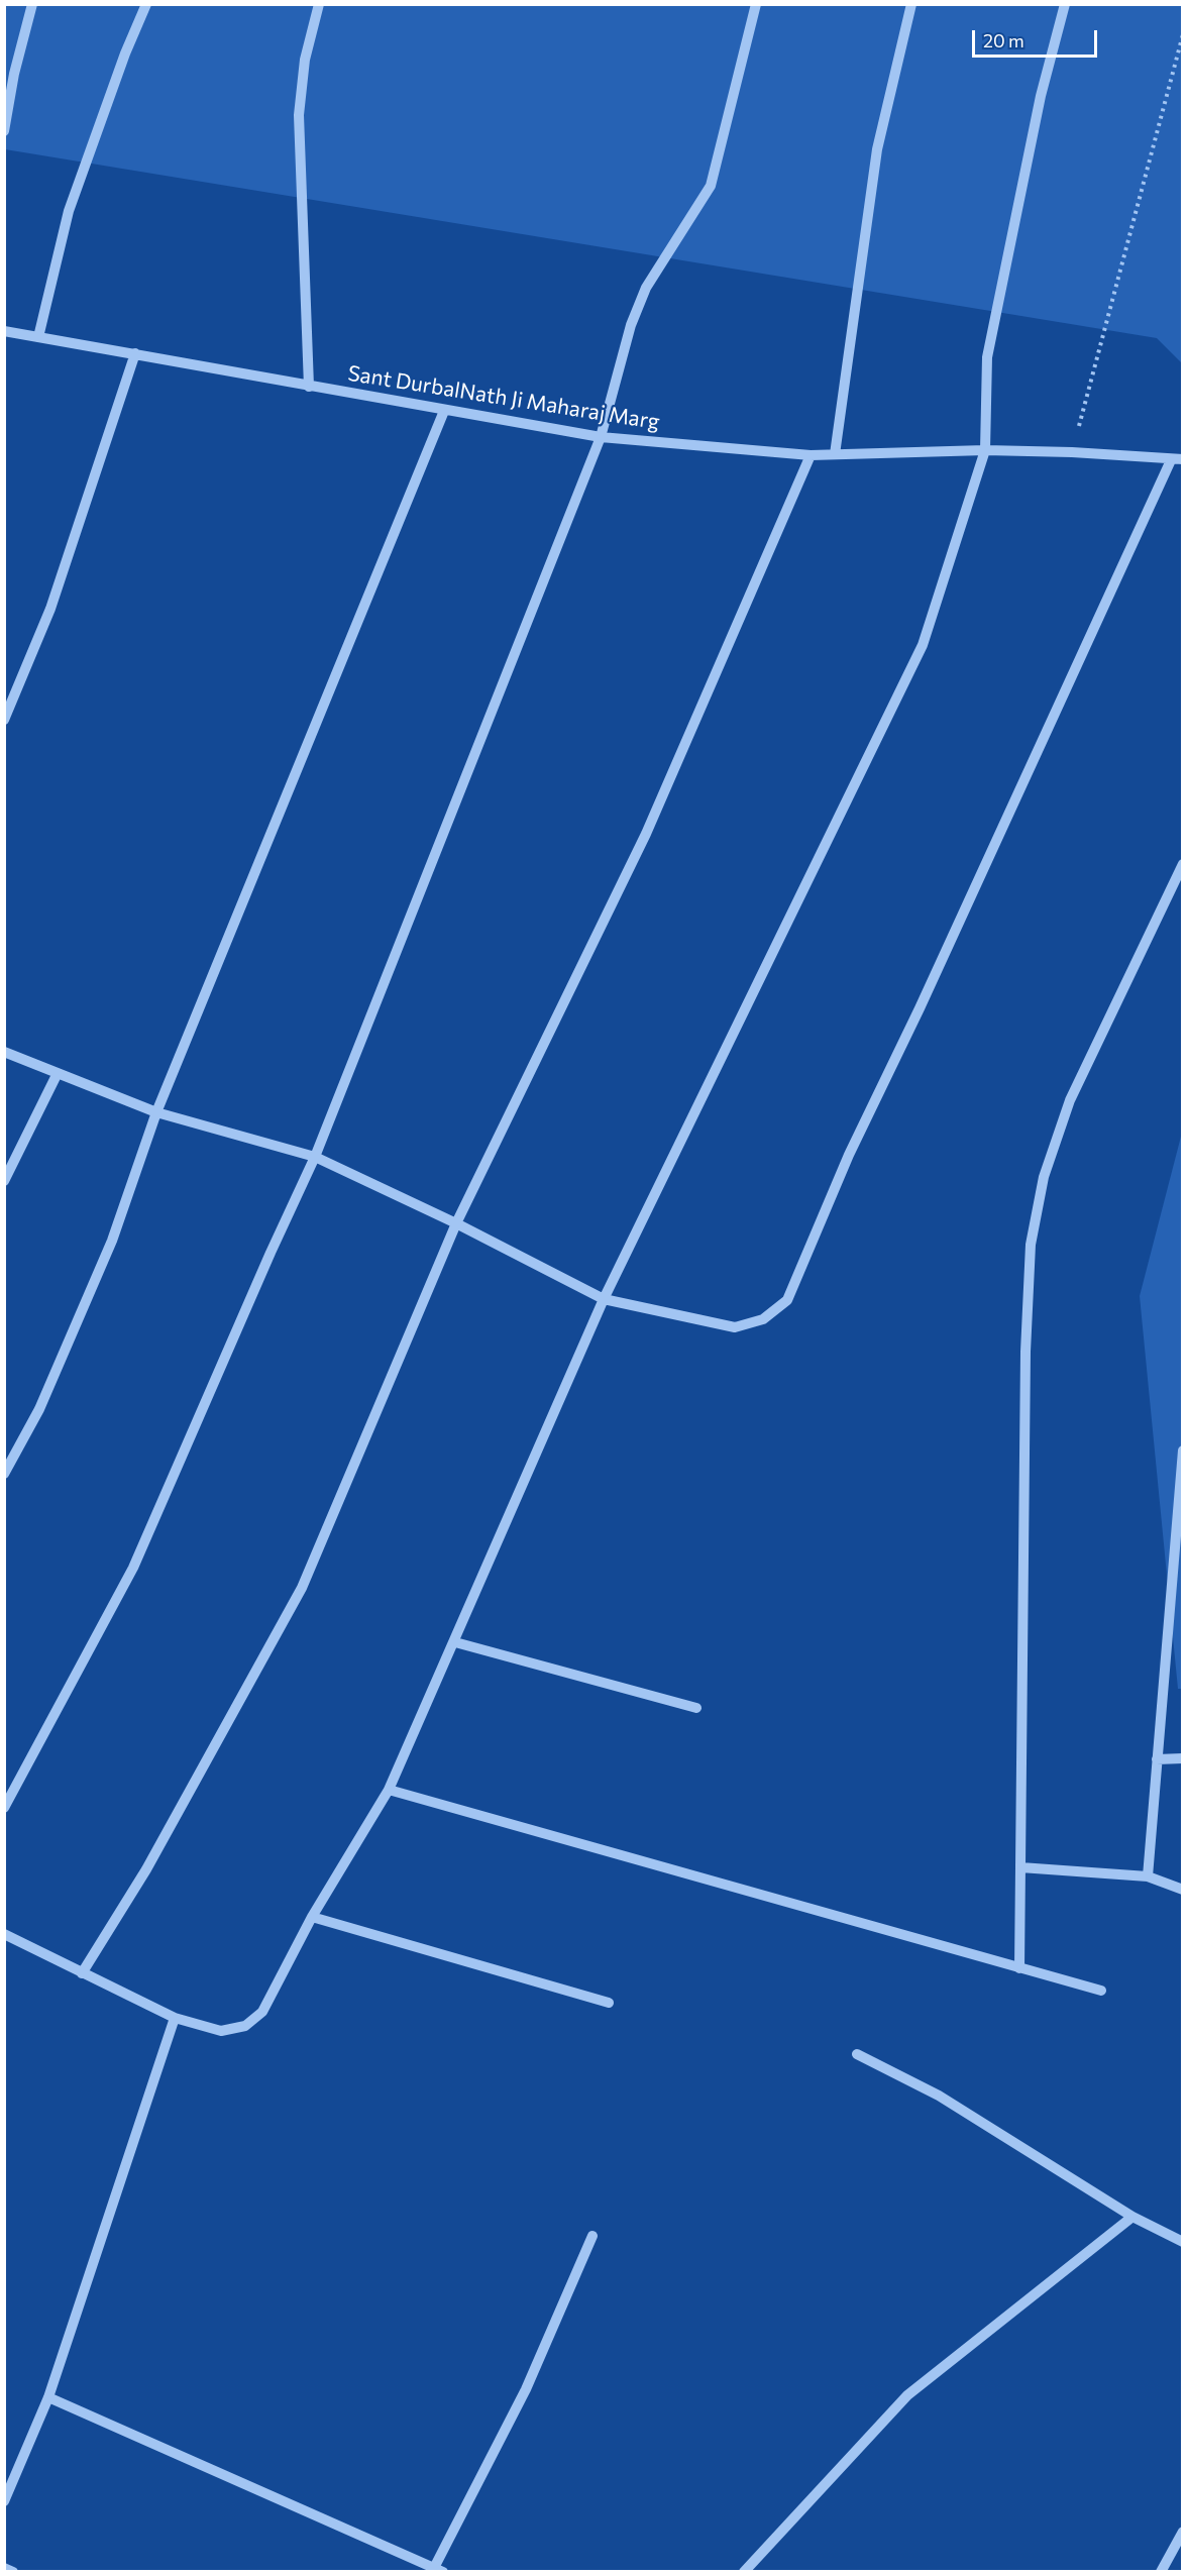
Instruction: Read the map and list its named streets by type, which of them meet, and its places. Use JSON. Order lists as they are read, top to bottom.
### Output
{
  "streets": {
    "street": ["Sant DurbalNath Ji Maharaj Marg"]
  },
  "scale_bar": "20 m"
}
